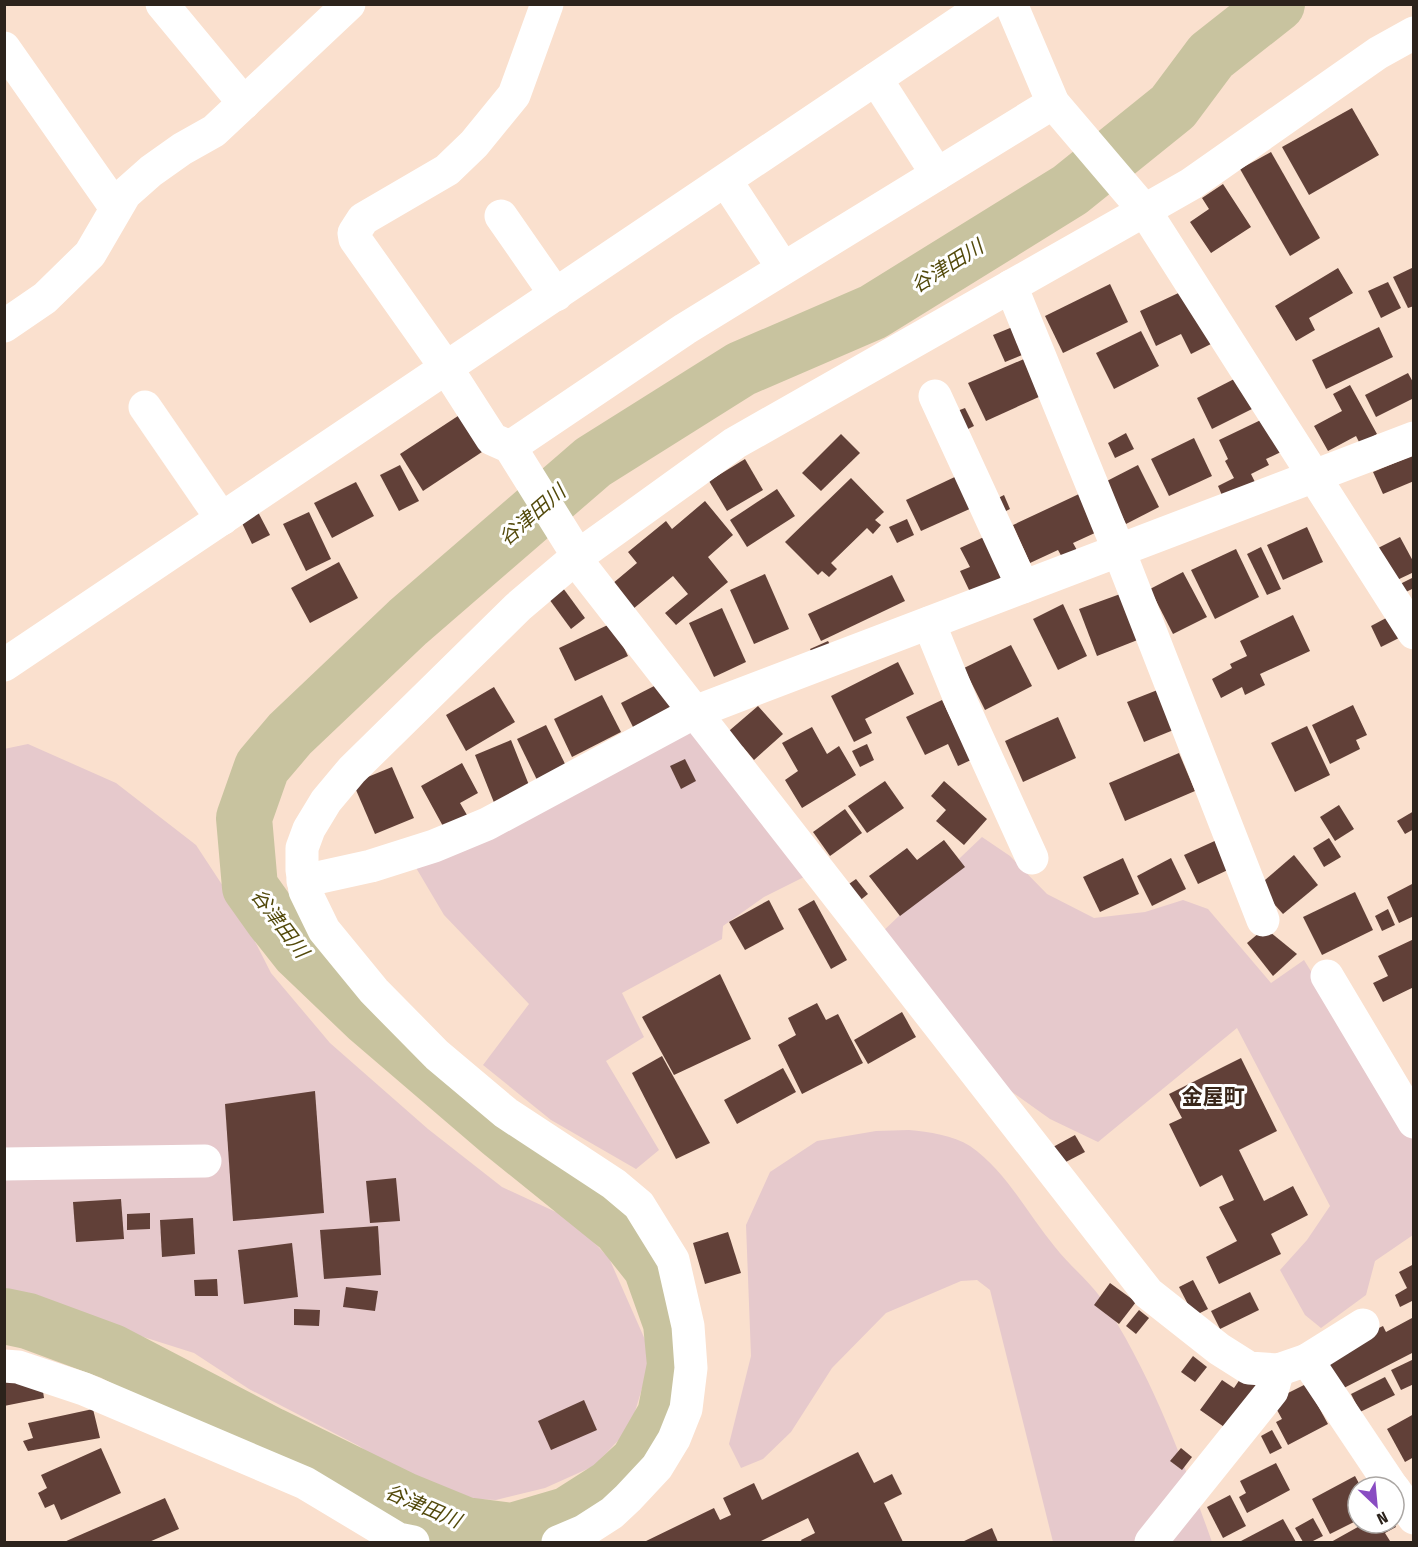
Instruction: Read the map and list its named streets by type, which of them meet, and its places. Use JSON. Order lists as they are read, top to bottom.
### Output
{
  "districts": ["金屋町"],
  "water": ["谷津田川"],
  "north": "bottom right"
}
